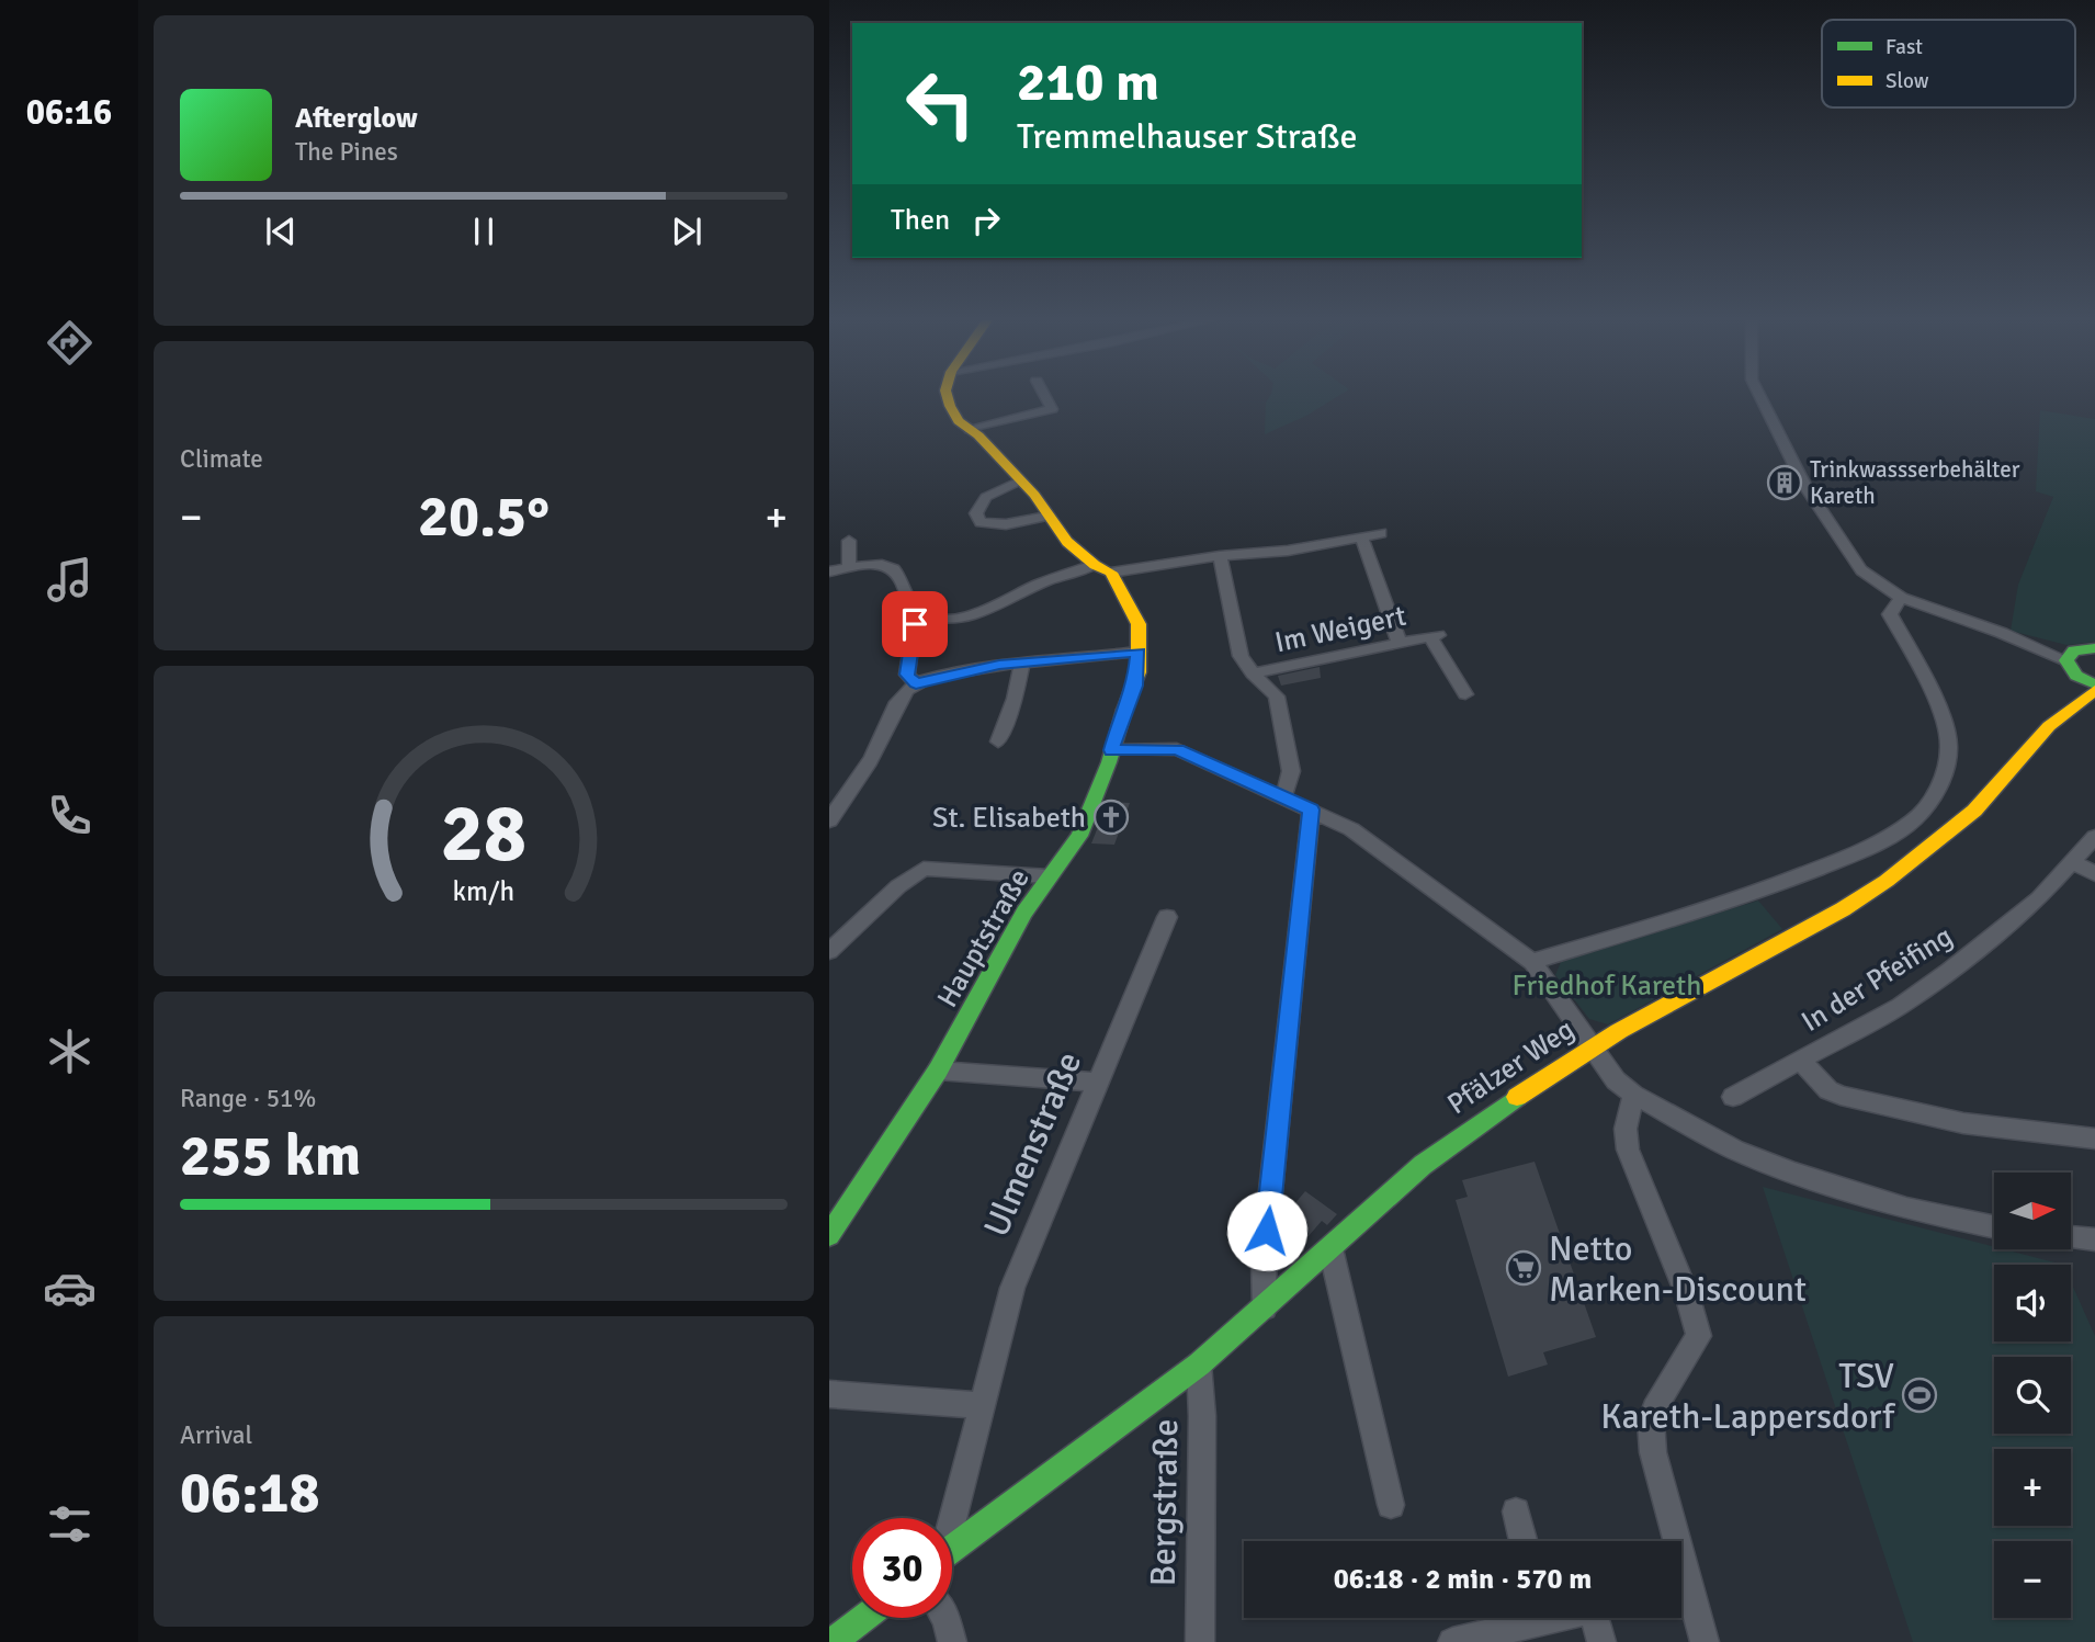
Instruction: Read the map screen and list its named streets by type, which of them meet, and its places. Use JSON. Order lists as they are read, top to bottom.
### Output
{
  "streets": {
    "street": [
      "Im Weigert",
      "Hauptstraße",
      "In der Pfeifing",
      "Pfälzer Weg",
      "Ulmenstraße",
      "Bergstraße"
    ]
  },
  "crossings": [
    ["Pfälzer Weg", "Bergstraße"]
  ],
  "parks": ["Friedhof Kareth"],
  "places": {
    "building": ["Trinkwassserbehälter Kareth"],
    "church": ["St. Elisabeth"],
    "supermarket": ["Netto Marken-Discount"],
    "sports": ["TSV Kareth-Lappersdorf"]
  },
  "legend": ["Fast", "Slow"],
  "north": "right",
  "page": {
    "tabs": "06:16",
    "turn": ["210 m", "Tremmelhauser Straße"],
    "song": ["Afterglow", "The Pines"],
    "then": "Then",
    "tile": [
      "Climate",
      ["Range · 51%", "255 km"],
      ["Arrival", "06:18"]
    ],
    "heat": ["−", "20.5°", "+"],
    "map_buttons": ["+", "−"],
    "limit": "30",
    "trip": "06:18 · 2 min · 570 m",
    "gauge": ["28", "km/h"]
  }
}
